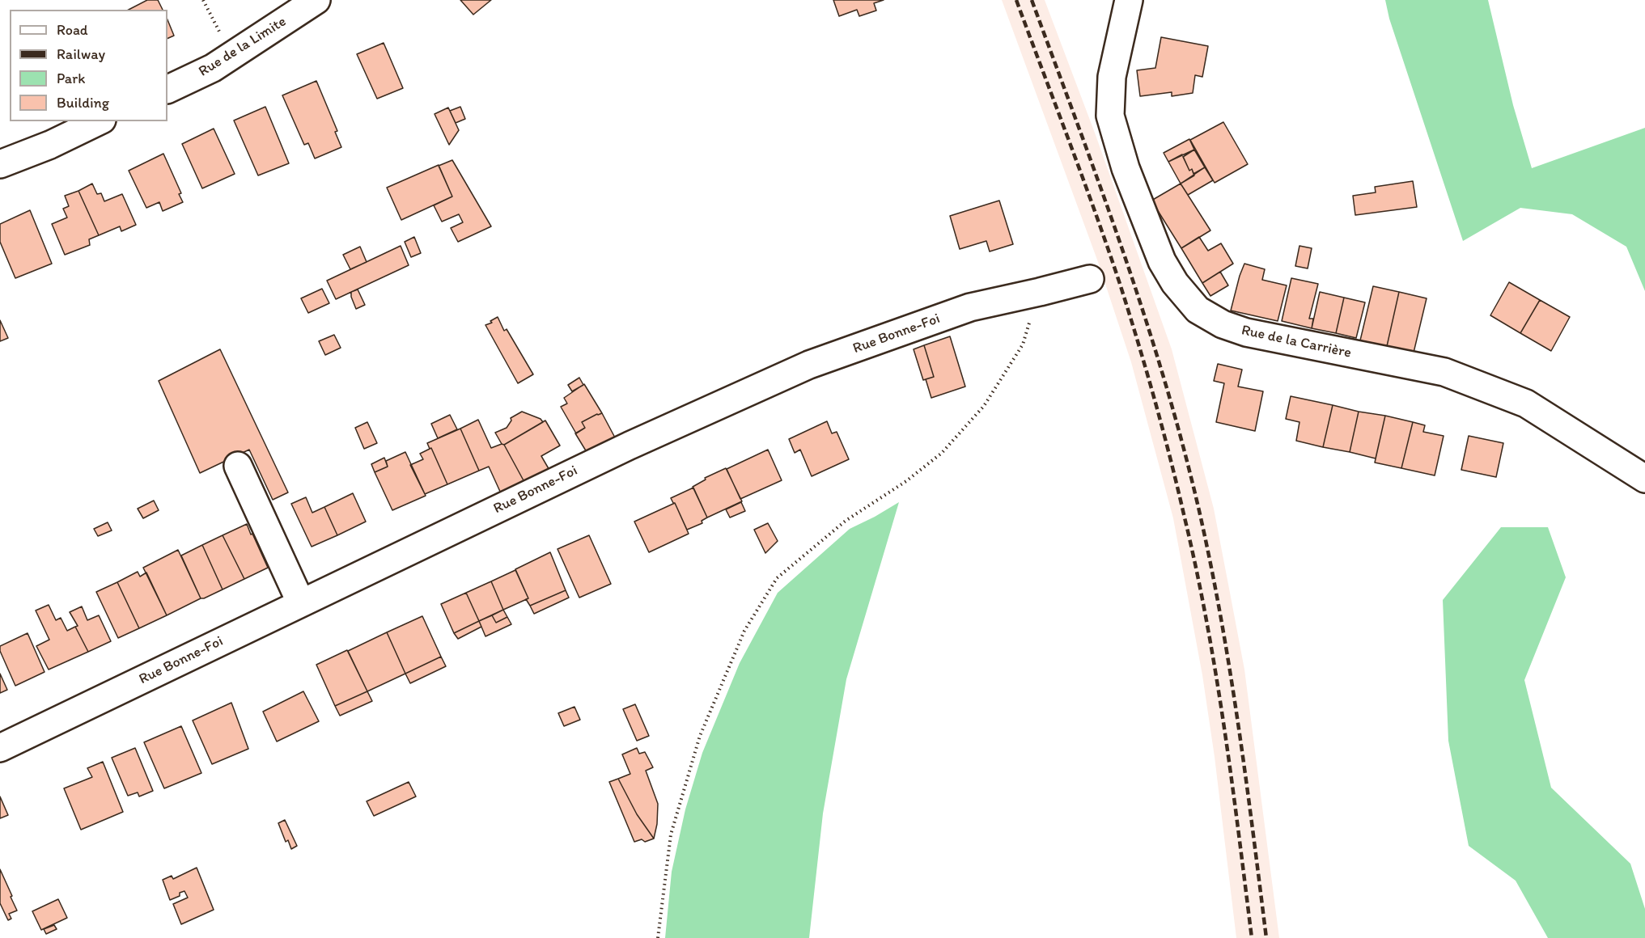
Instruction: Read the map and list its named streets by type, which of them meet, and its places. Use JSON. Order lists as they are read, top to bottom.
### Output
{
  "streets": {
    "street": ["Rue de la Limite", "Rue Bonne-Foi", "Rue de la Carrière"]
  },
  "legend": [
    "Road",
    "Railway",
    "Park",
    "Building"
  ]
}
